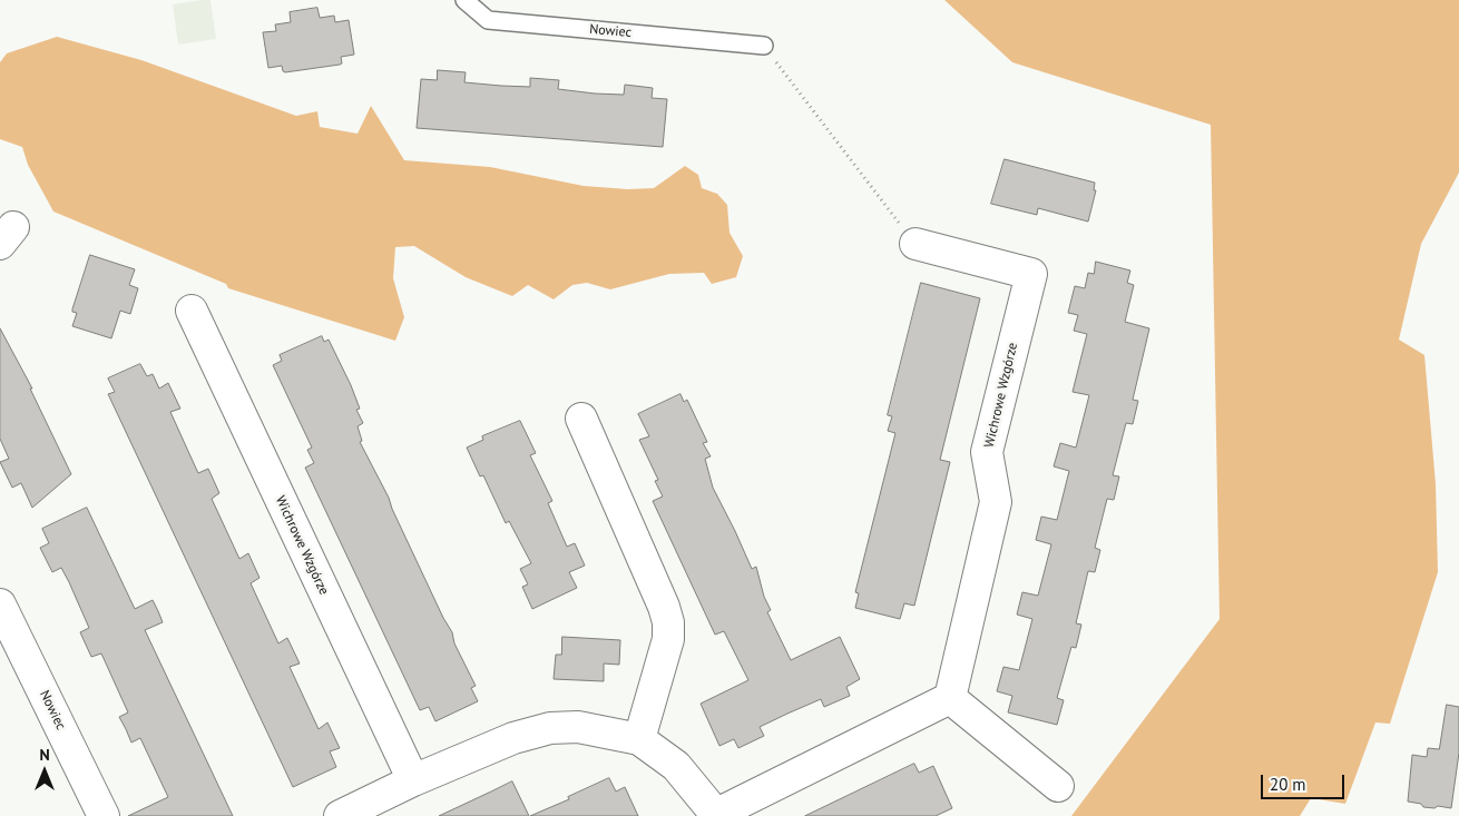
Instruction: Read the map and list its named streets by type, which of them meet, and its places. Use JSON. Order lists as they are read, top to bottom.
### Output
{
  "streets": {
    "street": ["Nowiec", "Wichrowe Wzgórze"]
  },
  "scale_bar": "20 m",
  "north": "top"
}
